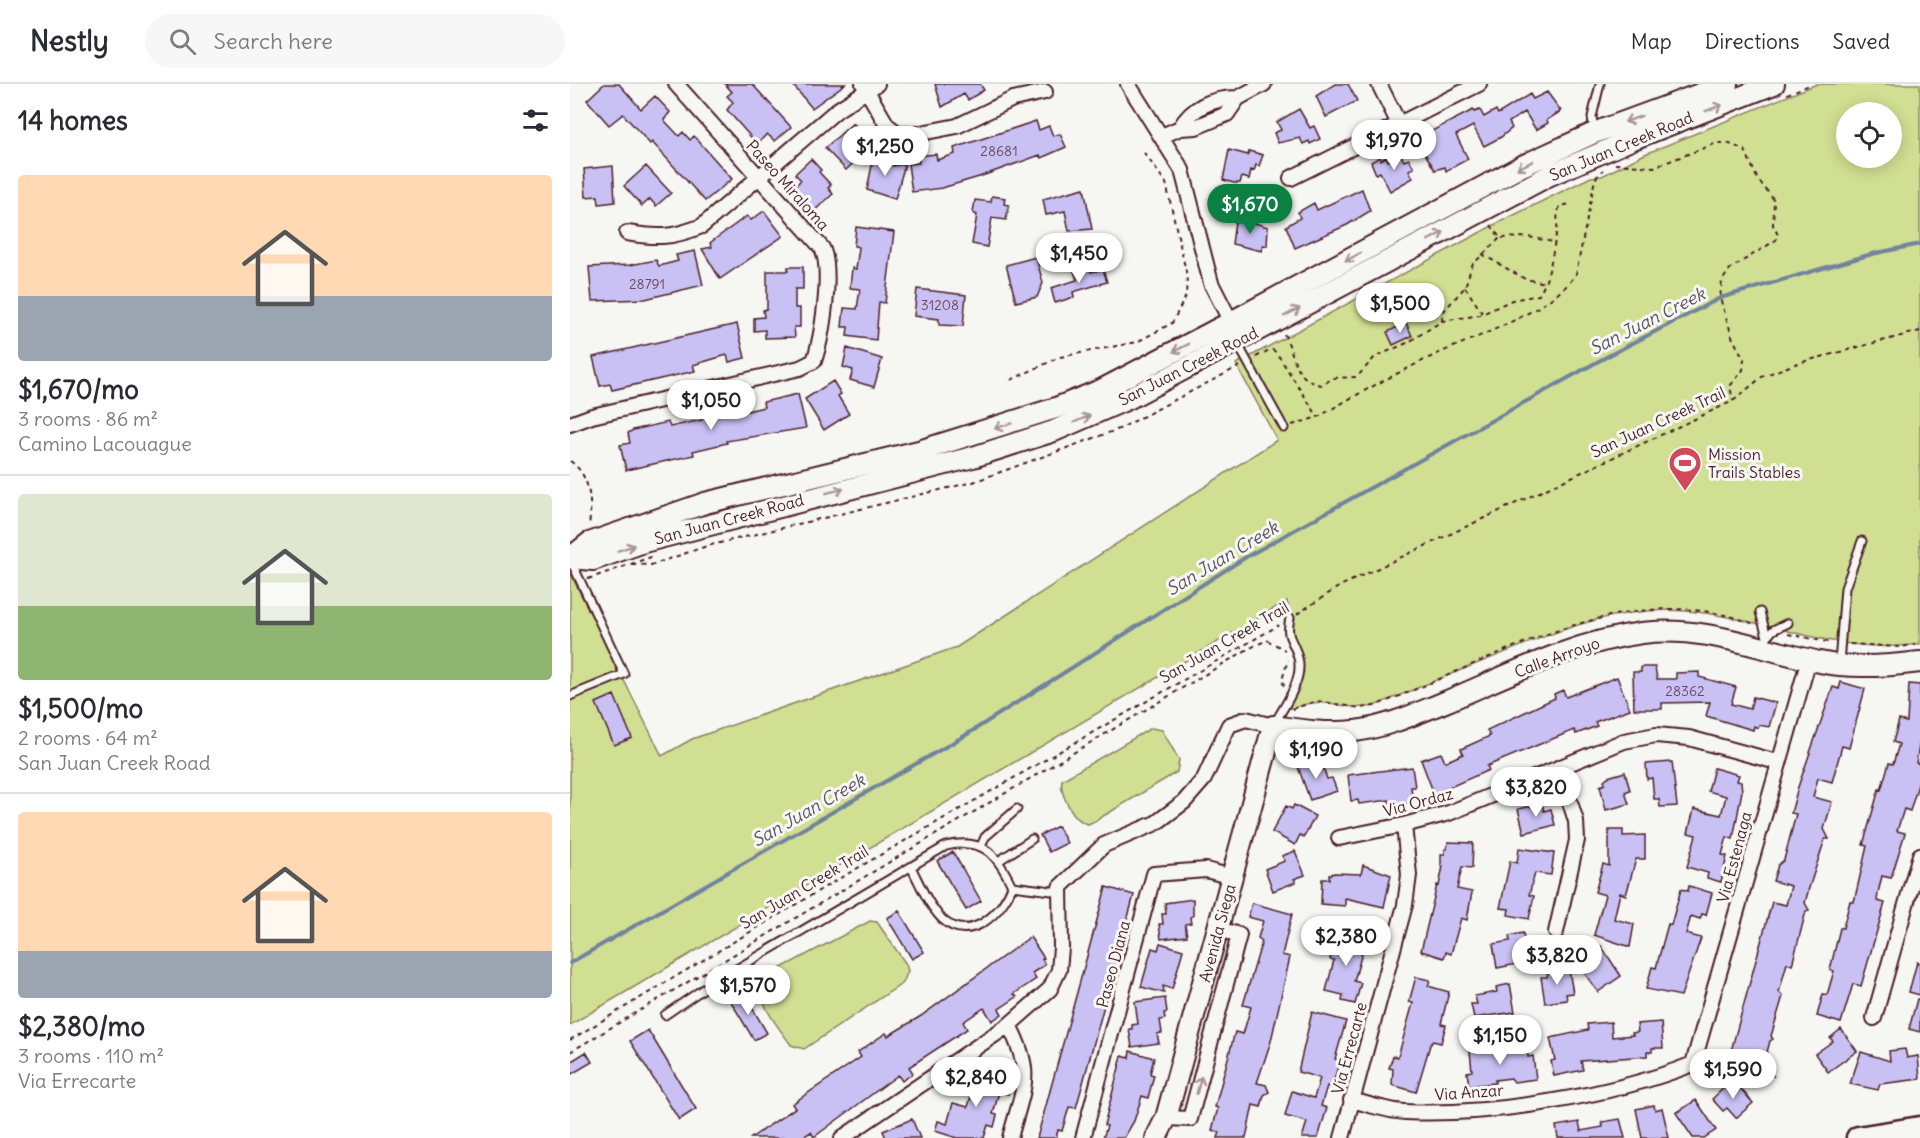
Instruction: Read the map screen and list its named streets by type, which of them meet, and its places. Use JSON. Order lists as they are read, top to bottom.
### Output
{
  "streets": {
    "street": [
      "San Juan Creek Road",
      "Paseo Miraloma",
      "Calle Arroyo",
      "Via Ordaz",
      "Via Estenaga",
      "Avenida Siega",
      "Paseo Diana",
      "Via Errecarte",
      "Via Anzar"
    ],
    "path": ["San Juan Creek Trail"]
  },
  "crossings": [
    ["Calle Arroyo", "Via Estenaga"],
    ["Calle Arroyo", "Avenida Siega"],
    ["Via Ordaz", "Via Estenaga"],
    ["Via Ordaz", "Via Errecarte"],
    ["Via Estenaga", "Via Anzar"],
    ["Avenida Siega", "Paseo Diana"],
    ["Via Errecarte", "Via Anzar"]
  ],
  "water": ["San Juan Creek"],
  "places": {
    "sports": ["Mission Trails Stables"]
  },
  "house_numbers": [
    "28681",
    "28791",
    "31208",
    "28362"
  ],
  "page": {
    "header": "Nestly",
    "search": "Search here",
    "nav": ["Map", "Directions", "Saved"],
    "heading": "14 homes",
    "price": [
      "$1,970",
      "$1,250",
      "$1,670",
      "$1,450",
      "$1,500",
      "$1,050",
      "$1,190",
      "$3,820",
      "$2,380",
      "$3,820",
      "$1,570",
      "$1,150",
      "$1,590",
      "$2,840"
    ],
    "list": [
      {
        "name": "$1,670/mo",
        "note": "3 rooms · 86 m² · Camino Lacouague"
      },
      {
        "name": "$1,500/mo",
        "note": "2 rooms · 64 m² · San Juan Creek Road"
      },
      {
        "name": "$2,380/mo",
        "note": "3 rooms · 110 m² · Via Errecarte"
      }
    ]
  }
}
